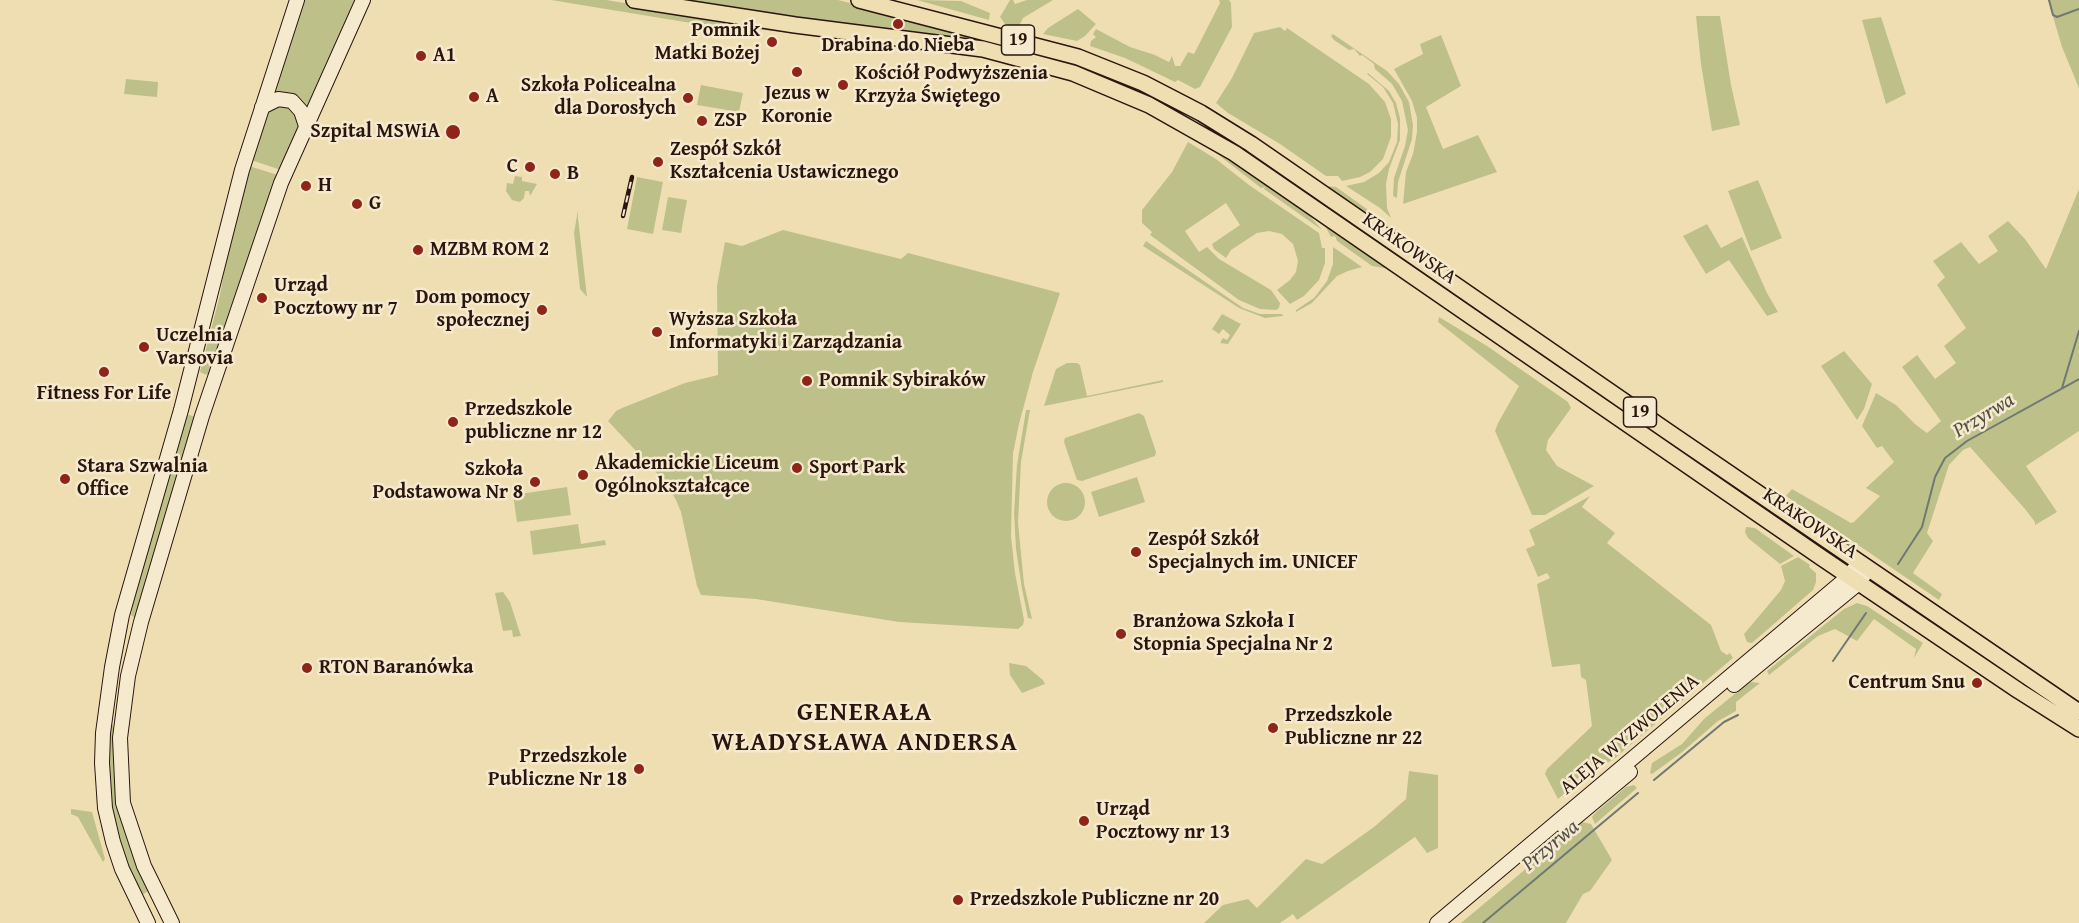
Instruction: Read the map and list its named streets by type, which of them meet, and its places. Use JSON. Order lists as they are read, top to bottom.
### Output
{
  "streets": {
    "main road": ["19", "KRAKOWSKA", "ALEJA WYZWOLENIA"]
  },
  "crossings": [
    ["KRAKOWSKA", "ALEJA WYZWOLENIA"]
  ],
  "districts": ["GENERAŁA WŁADYSŁAWA ANDERSA"],
  "water": ["Przyrwa"],
  "places": [
    "Drabina do Nieba",
    "Pomnik Matki Bożej",
    "A1",
    "Jezus w Koronie",
    "Kościół Podwyższenia Krzyża Świętego",
    "A",
    "Szkoła Policealna dla Dorosłych",
    "ZSP",
    "Szpital MSWiA",
    "Zespół Szkół Kształcenia Ustawicznego",
    "C",
    "B",
    "H",
    "G",
    "MZBM ROM 2",
    "Urząd Pocztowy nr 7",
    "Dom pomocy społecznej",
    "Wyższa Szkoła Informatyki i Zarządzania",
    "Uczelnia Varsovia",
    "Fitness For Life",
    "Pomnik Sybiraków",
    "Przedszkole publiczne nr 12",
    "Sport Park",
    "Akademickie Liceum Ogólnokształcące",
    "Stara Szwalnia Office",
    "Szkoła Podstawowa Nr 8",
    "Zespół Szkół Specjalnych im. UNICEF",
    "Branżowa Szkoła I Stopnia Specjalna Nr 2",
    "RTON Baranówka",
    "Centrum Snu",
    "Przedszkole Publiczne nr 22",
    "Przedszkole Publiczne Nr 18",
    "Urząd Pocztowy nr 13",
    "Przedszkole Publiczne nr 20"
  ]
}
